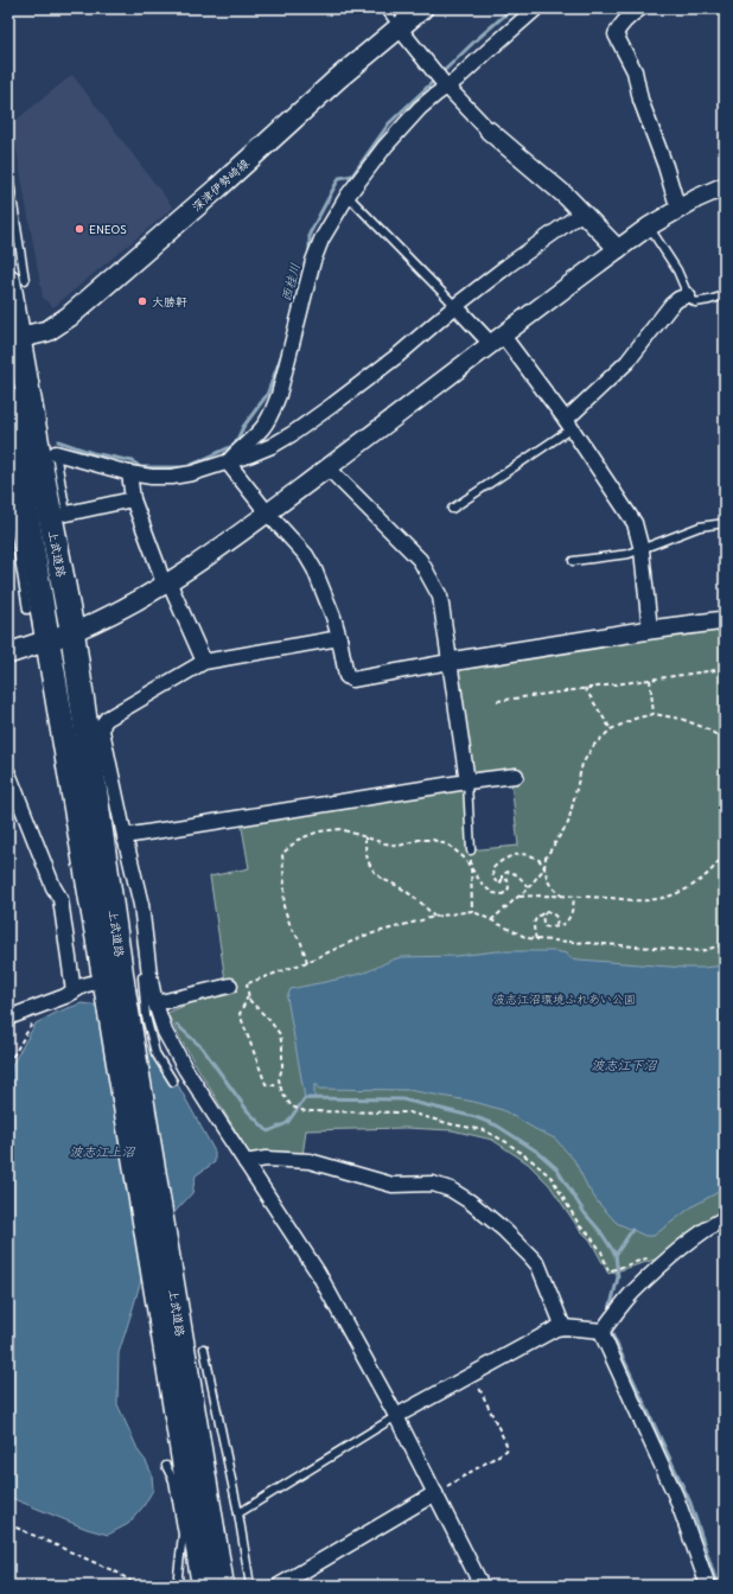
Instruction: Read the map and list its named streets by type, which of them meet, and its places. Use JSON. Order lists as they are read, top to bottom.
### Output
{
  "streets": {
    "highway": ["上武道路"],
    "main road": ["深津伊勢崎線"]
  },
  "crossings": [
    ["深津伊勢崎線", "上武道路"]
  ],
  "water": ["西桂川", "波志江下沼", "波志江上沼"],
  "parks": ["波志江沼環境ふれあい公園"],
  "places": ["ENEOS", "大勝軒"]
}
